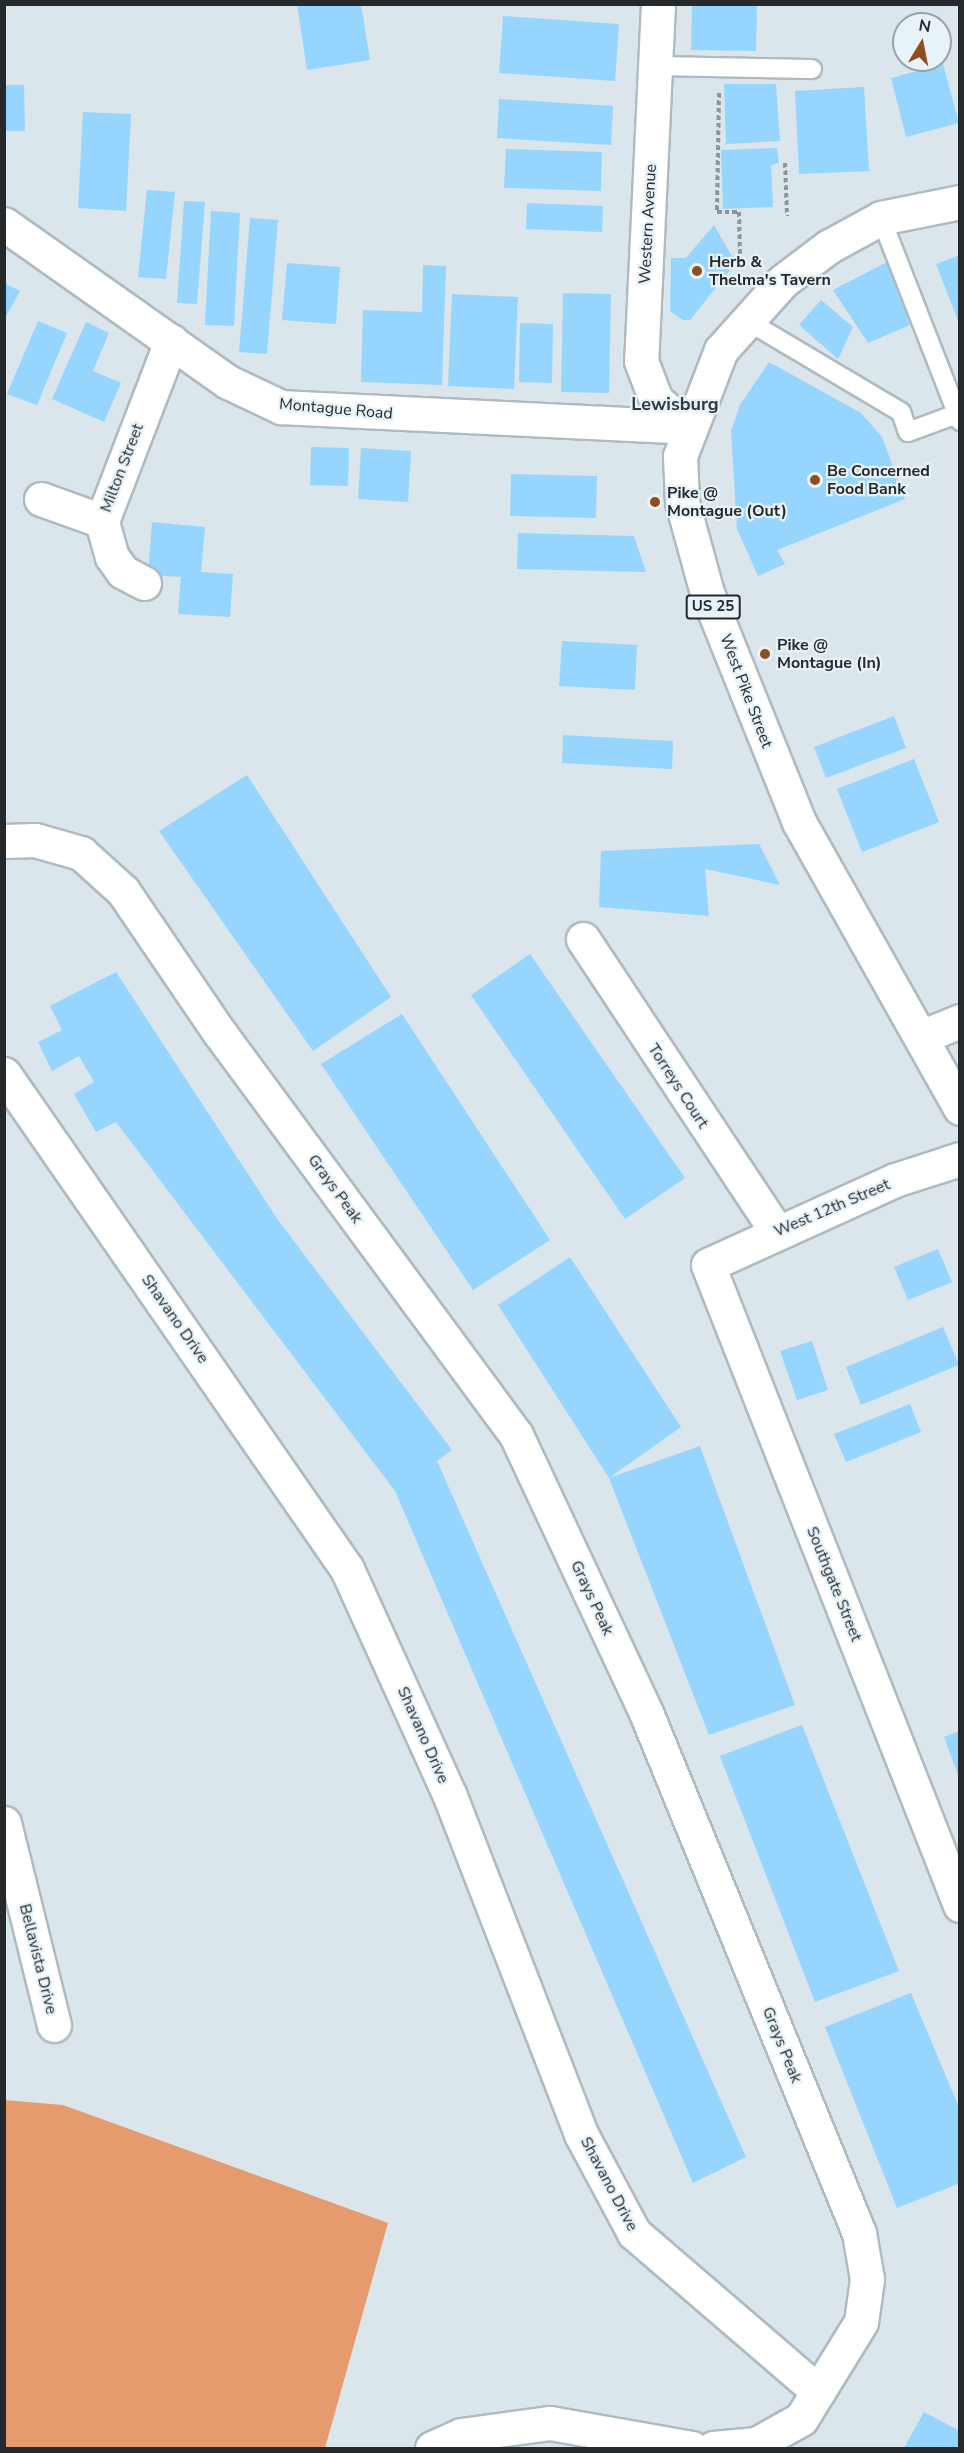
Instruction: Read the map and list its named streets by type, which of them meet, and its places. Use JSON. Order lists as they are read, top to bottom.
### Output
{
  "streets": {
    "street": [
      "Western Avenue",
      "Montague Road",
      "Milton Street",
      "US 25",
      "West Pike Street",
      "Torreys Court",
      "Grays Peak",
      "West 12th Street",
      "Shavano Drive",
      "Southgate Street",
      "Bellavista Drive"
    ]
  },
  "crossings": [
    ["Western Avenue", "Montague Road"],
    ["Western Avenue", "West Pike Street"],
    ["Montague Road", "Milton Street"],
    ["Montague Road", "West Pike Street"],
    ["Torreys Court", "West 12th Street"],
    ["Grays Peak", "Shavano Drive"],
    ["West 12th Street", "Southgate Street"]
  ],
  "districts": ["Lewisburg"],
  "places": [
    "Herb & Thelma's Tavern",
    "Be Concerned Food Bank",
    "Pike @ Montague (Out)",
    "Pike @ Montague (In)"
  ],
  "north": "top"
}
